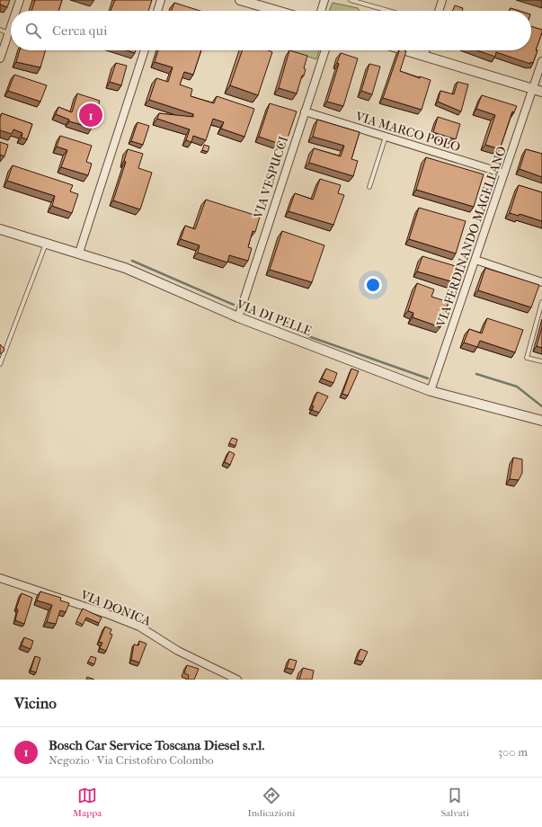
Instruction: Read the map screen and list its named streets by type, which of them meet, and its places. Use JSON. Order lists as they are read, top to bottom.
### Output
{
  "streets": {
    "street": [
      "VIA MARCO POLO",
      "VIA VESPUCCI",
      "VIA FERDINANDO MAGELLANO",
      "VIA DI PELLE",
      "VIA DONICA"
    ]
  },
  "crossings": [
    ["VIA MARCO POLO", "VIA VESPUCCI"],
    ["VIA MARCO POLO", "VIA FERDINANDO MAGELLANO"],
    ["VIA VESPUCCI", "VIA DI PELLE"],
    ["VIA FERDINANDO MAGELLANO", "VIA DI PELLE"]
  ],
  "page": {
    "search": "Cerca qui",
    "pins": "1",
    "heading": "Vicino",
    "list": [
      {
        "mark": "1",
        "name": "Bosch Car Service Toscana Diesel s.r.l.",
        "note": "Negozio · Via Cristoforo Colombo",
        "value": "300 m"
      }
    ],
    "nav": ["Mappa", "Indicazioni", "Salvati"]
  }
}
